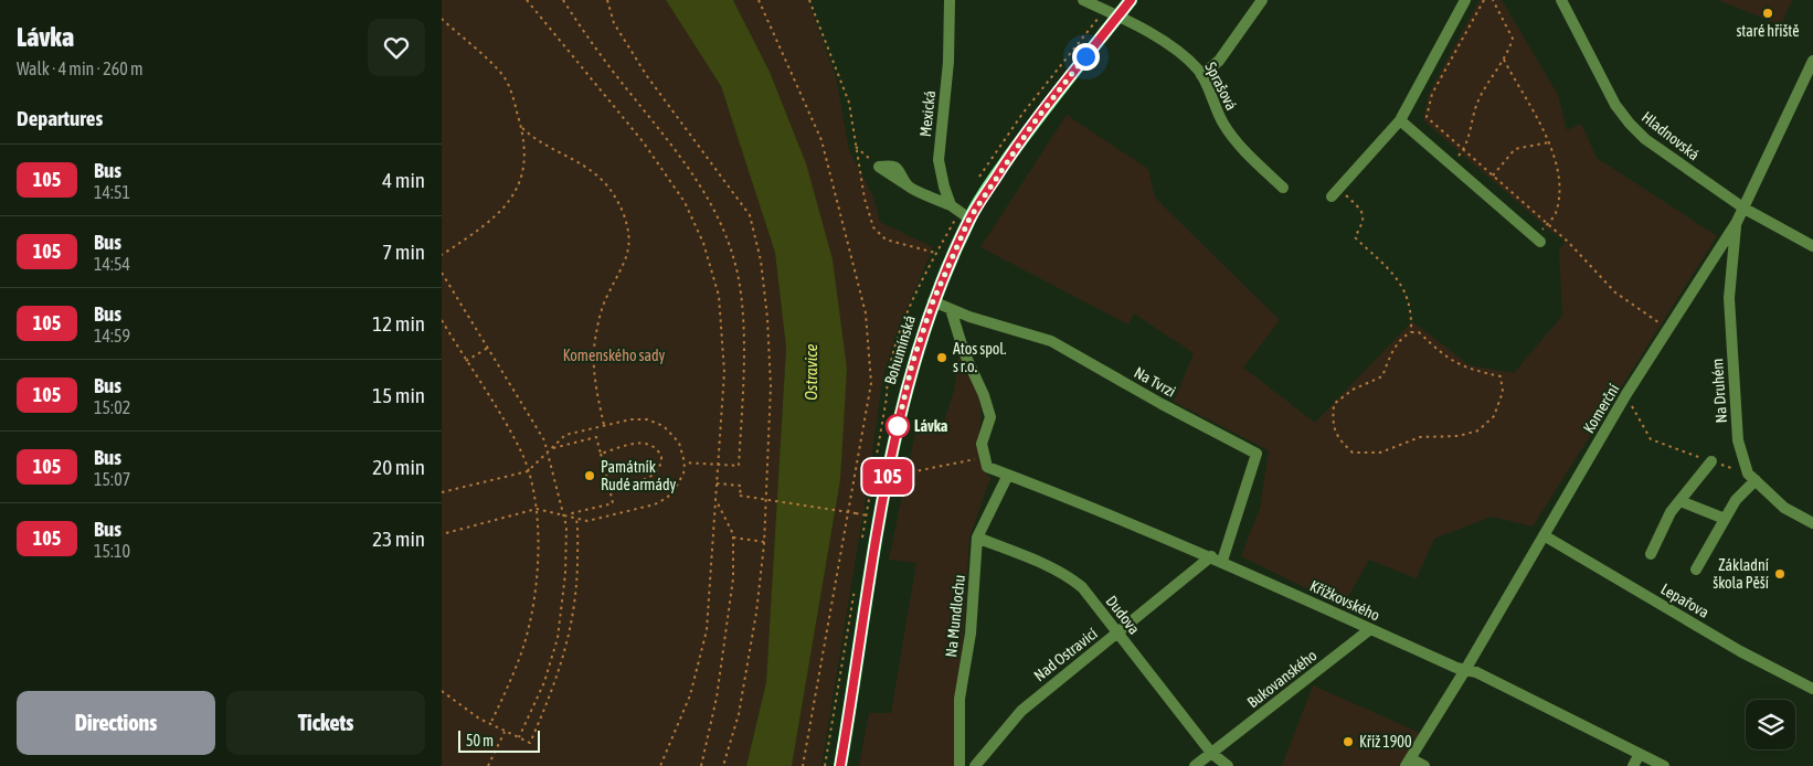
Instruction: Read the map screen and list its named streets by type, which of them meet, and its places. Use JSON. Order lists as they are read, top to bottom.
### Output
{
  "streets": {
    "main road": ["Bohumínská"],
    "street": [
      "Sprašová",
      "Mexická",
      "Hladnovská",
      "Na Tvrzi",
      "Na Druhém",
      "Komerční",
      "Křížkovského",
      "Lepařova",
      "Dudova",
      "Na Mundlochu",
      "Nad Ostravicí",
      "Bukovanského"
    ]
  },
  "crossings": [
    ["Sprašová", "Bohumínská"],
    ["Hladnovská", "Komerční"],
    ["Bohumínská", "Na Tvrzi"],
    ["Na Tvrzi", "Křížkovského"],
    ["Na Druhém", "Komerční"],
    ["Komerční", "Křížkovského"],
    ["Komerční", "Lepařova"],
    ["Křížkovského", "Na Mundlochu"],
    ["Křížkovského", "Nad Ostravicí"],
    ["Křížkovského", "Bukovanského"],
    ["Dudova", "Na Mundlochu"],
    ["Dudova", "Nad Ostravicí"],
    ["Dudova", "Bukovanského"]
  ],
  "water": ["Ostravice"],
  "parks": ["Komenského sady"],
  "places": [
    "staré hřiště",
    "Atos spol. s r.o.",
    "Lávka",
    "Památník Rudé armády",
    "Základní škola Pěší",
    "Kříž 1900"
  ],
  "lines": ["bus line 105"],
  "scale_bar": "50 m",
  "page": {
    "heading": [
      ["Lávka", "Walk · 4 min · 260 m"],
      "Departures"
    ],
    "on_map": "105",
    "list": [
      {
        "mark": "105",
        "name": "Bus",
        "note": "14:51",
        "value": "4 min"
      },
      {
        "mark": "105",
        "name": "Bus",
        "note": "14:54",
        "value": "7 min"
      },
      {
        "mark": "105",
        "name": "Bus",
        "note": "14:59",
        "value": "12 min"
      },
      {
        "mark": "105",
        "name": "Bus",
        "note": "15:02",
        "value": "15 min"
      },
      {
        "mark": "105",
        "name": "Bus",
        "note": "15:07",
        "value": "20 min"
      },
      {
        "mark": "105",
        "name": "Bus",
        "note": "15:10",
        "value": "23 min"
      }
    ],
    "buttons": ["Directions", "Tickets"],
    "scale": "50 m"
  }
}
